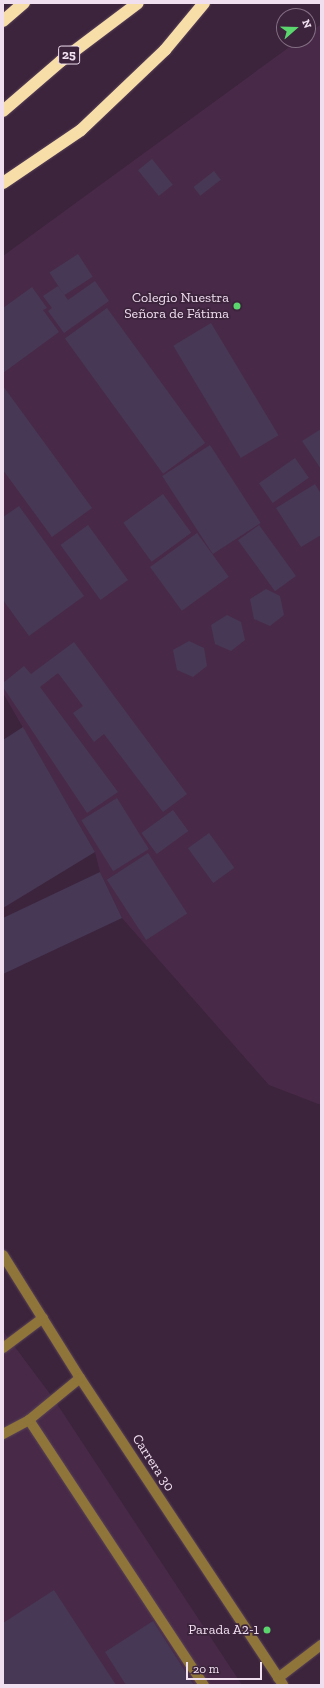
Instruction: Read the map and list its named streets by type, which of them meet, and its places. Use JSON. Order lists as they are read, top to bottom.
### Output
{
  "streets": {
    "highway": ["25"],
    "street": ["Carrera 30"]
  },
  "places": ["Colegio Nuestra Señora de Fátima", "Parada A2-1"],
  "scale_bar": "20 m",
  "north": "right"
}
